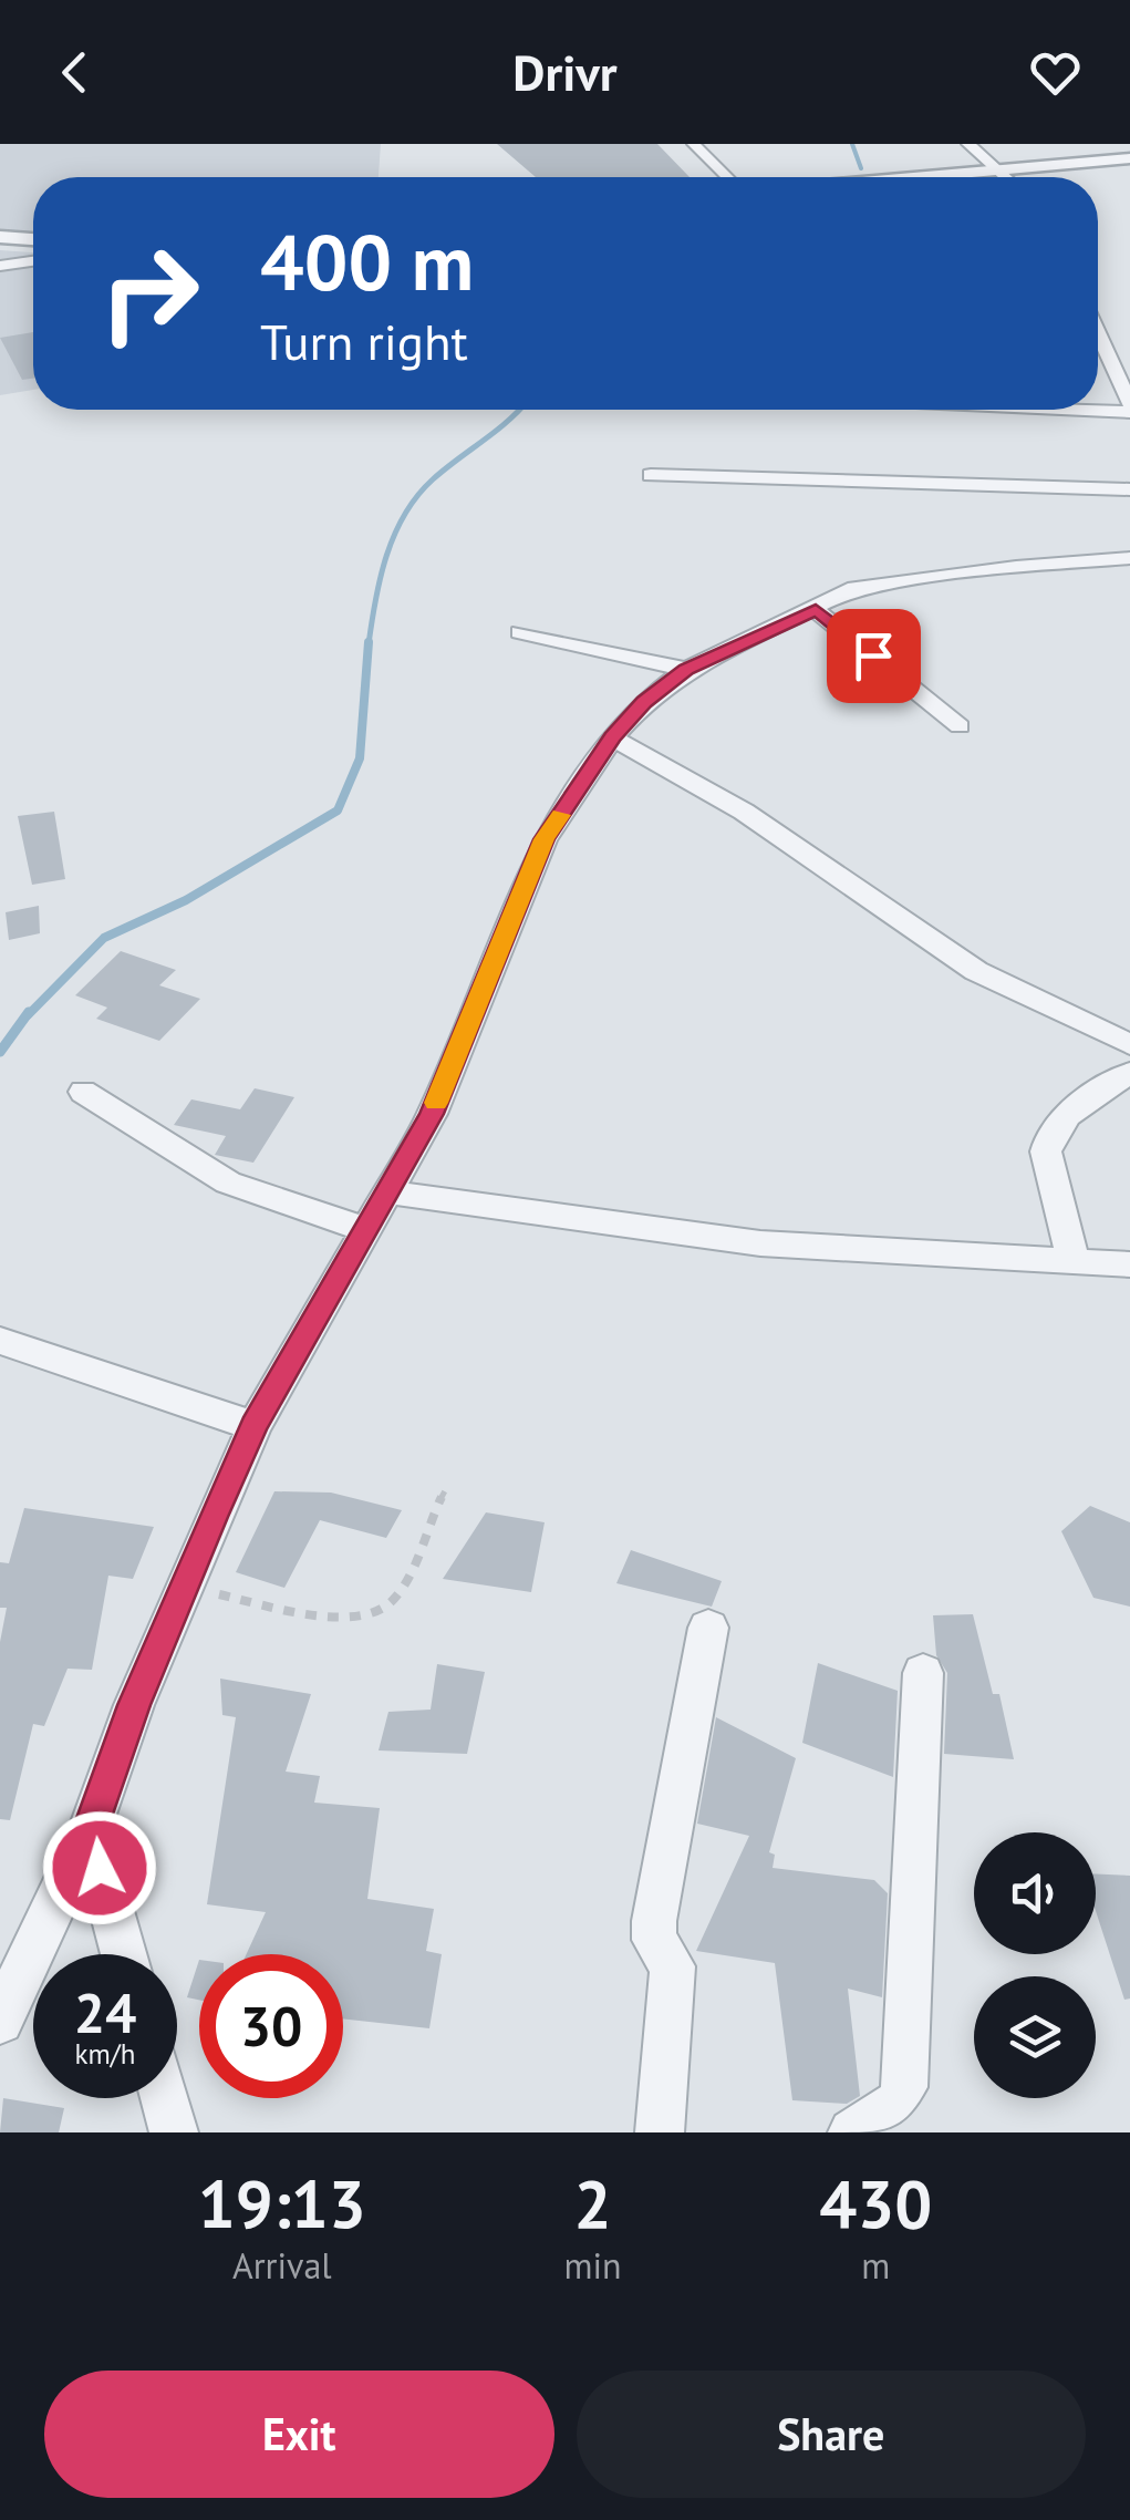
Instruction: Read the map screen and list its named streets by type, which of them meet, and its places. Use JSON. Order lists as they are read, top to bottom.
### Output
{
  "page": {
    "header": "Drivr",
    "turn": ["400 m", "Turn right"],
    "speed": "24 km/h",
    "limit": "30",
    "eta": [
      "19:13",
      "Arrival",
      "2",
      "min",
      "430",
      "m"
    ],
    "buttons": ["Exit", "Share"]
  }
}
